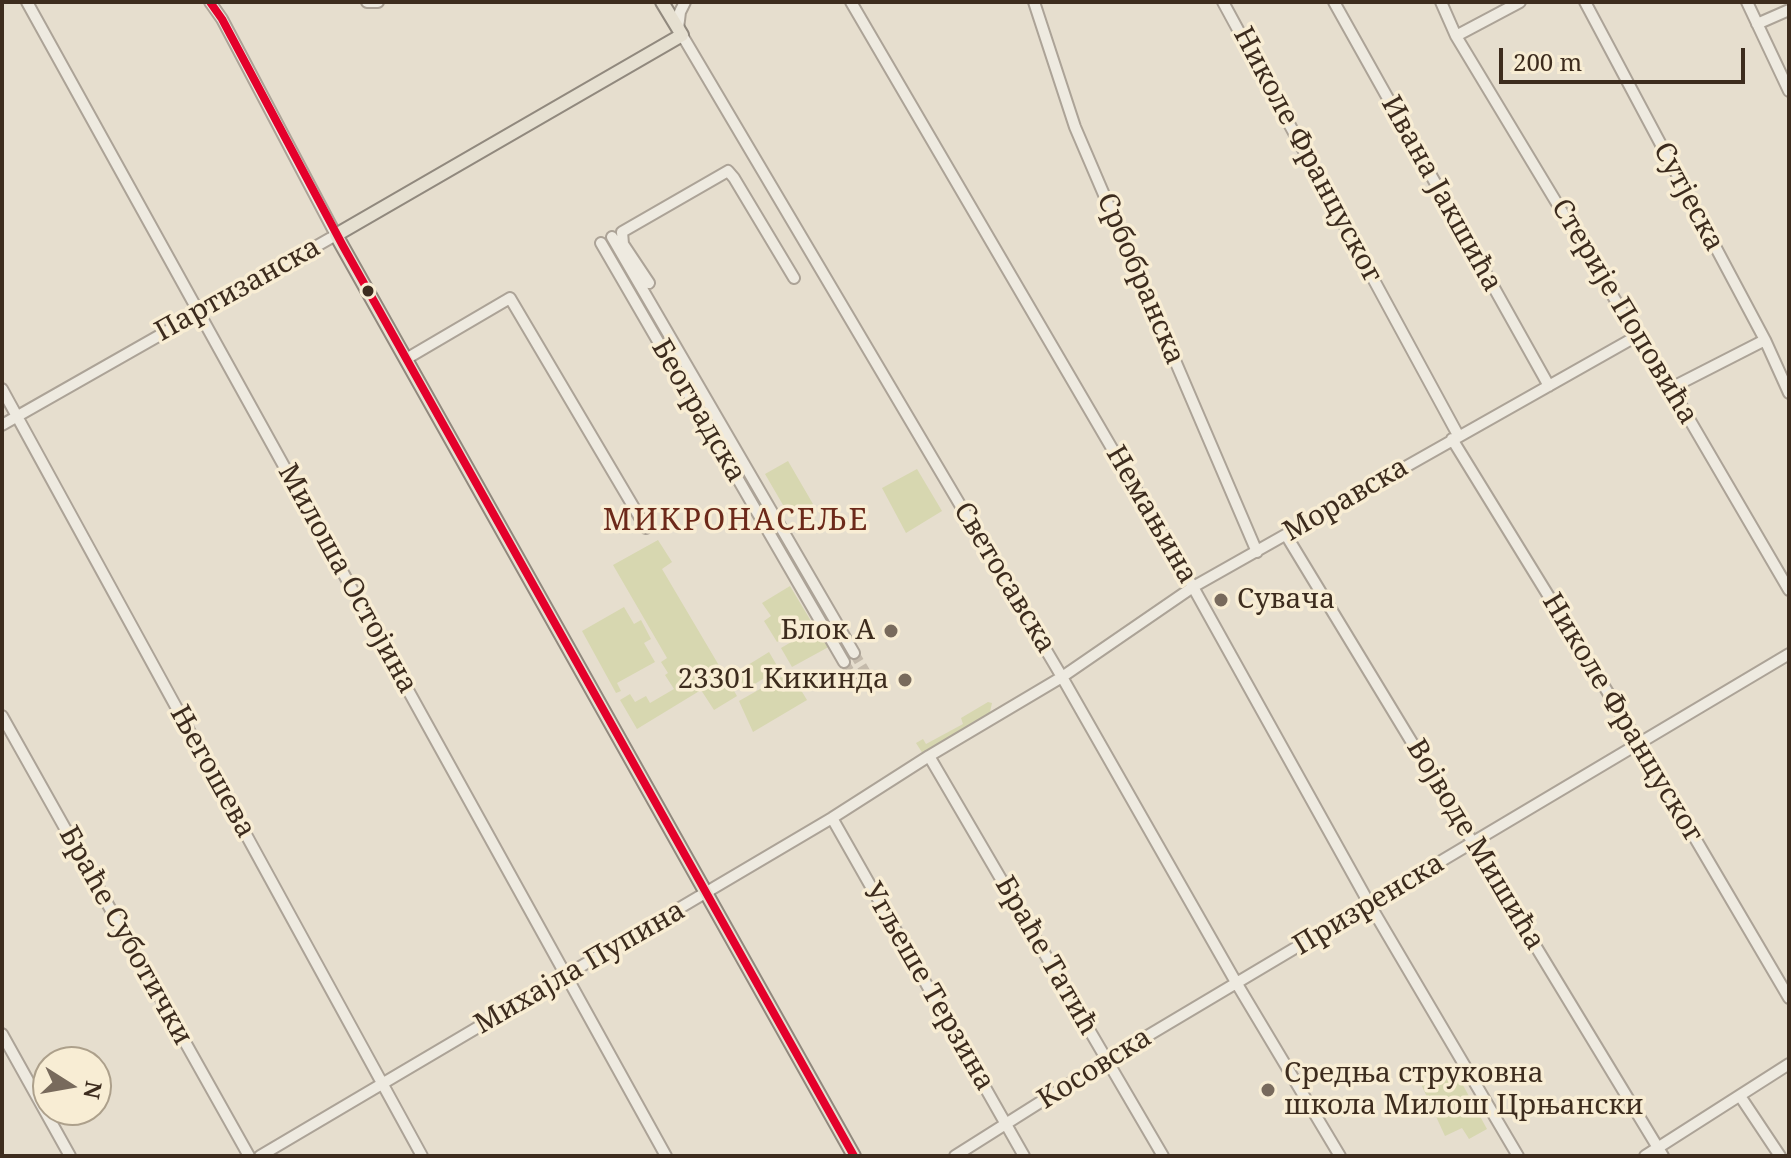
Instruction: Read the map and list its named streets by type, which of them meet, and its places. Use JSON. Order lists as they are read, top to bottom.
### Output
{
  "streets": {
    "main road": ["Партизанска", "Светосавска"],
    "street": [
      "Николе Француског",
      "Ивана Јакшића",
      "Сутјеска",
      "Србобранска",
      "Стерије Поповића",
      "Београдска",
      "Моравска",
      "Немањина",
      "Милоша Остојина",
      "Његошева",
      "Војводе Мишића",
      "Призренска",
      "Браће Суботички",
      "Браће Татић",
      "Михајла Пупина",
      "Угљеше Терзина",
      "Косовска"
    ]
  },
  "crossings": [
    ["Николе Француског", "Моравска"],
    ["Николе Француског", "Призренска"],
    ["Ивана Јакшића", "Моравска"],
    ["Србобранска", "Моравска"],
    ["Партизанска", "Светосавска"],
    ["Партизанска", "Милоша Остојина"],
    ["Партизанска", "Његошева"],
    ["Стерије Поповића", "Моравска"],
    ["Моравска", "Немањина"],
    ["Моравска", "Светосавска"],
    ["Моравска", "Војводе Мишића"],
    ["Моравска", "Михајла Пупина"],
    ["Немањина", "Призренска"],
    ["Светосавска", "Призренска"],
    ["Светосавска", "Михајла Пупина"],
    ["Светосавска", "Косовска"],
    ["Милоша Остојина", "Михајла Пупина"],
    ["Његошева", "Михајла Пупина"],
    ["Војводе Мишића", "Призренска"],
    ["Призренска", "Косовска"],
    ["Браће Татић", "Михајла Пупина"],
    ["Браће Татић", "Косовска"],
    ["Михајла Пупина", "Угљеше Терзина"],
    ["Угљеше Терзина", "Косовска"]
  ],
  "districts": ["МИКРОНАСЕЉЕ"],
  "places": [
    "Сувача",
    "Блок А",
    "23301 Кикинда",
    "Средња струковна школа Милош Црњански"
  ],
  "scale_bar": "200 m",
  "north": "right"
}
